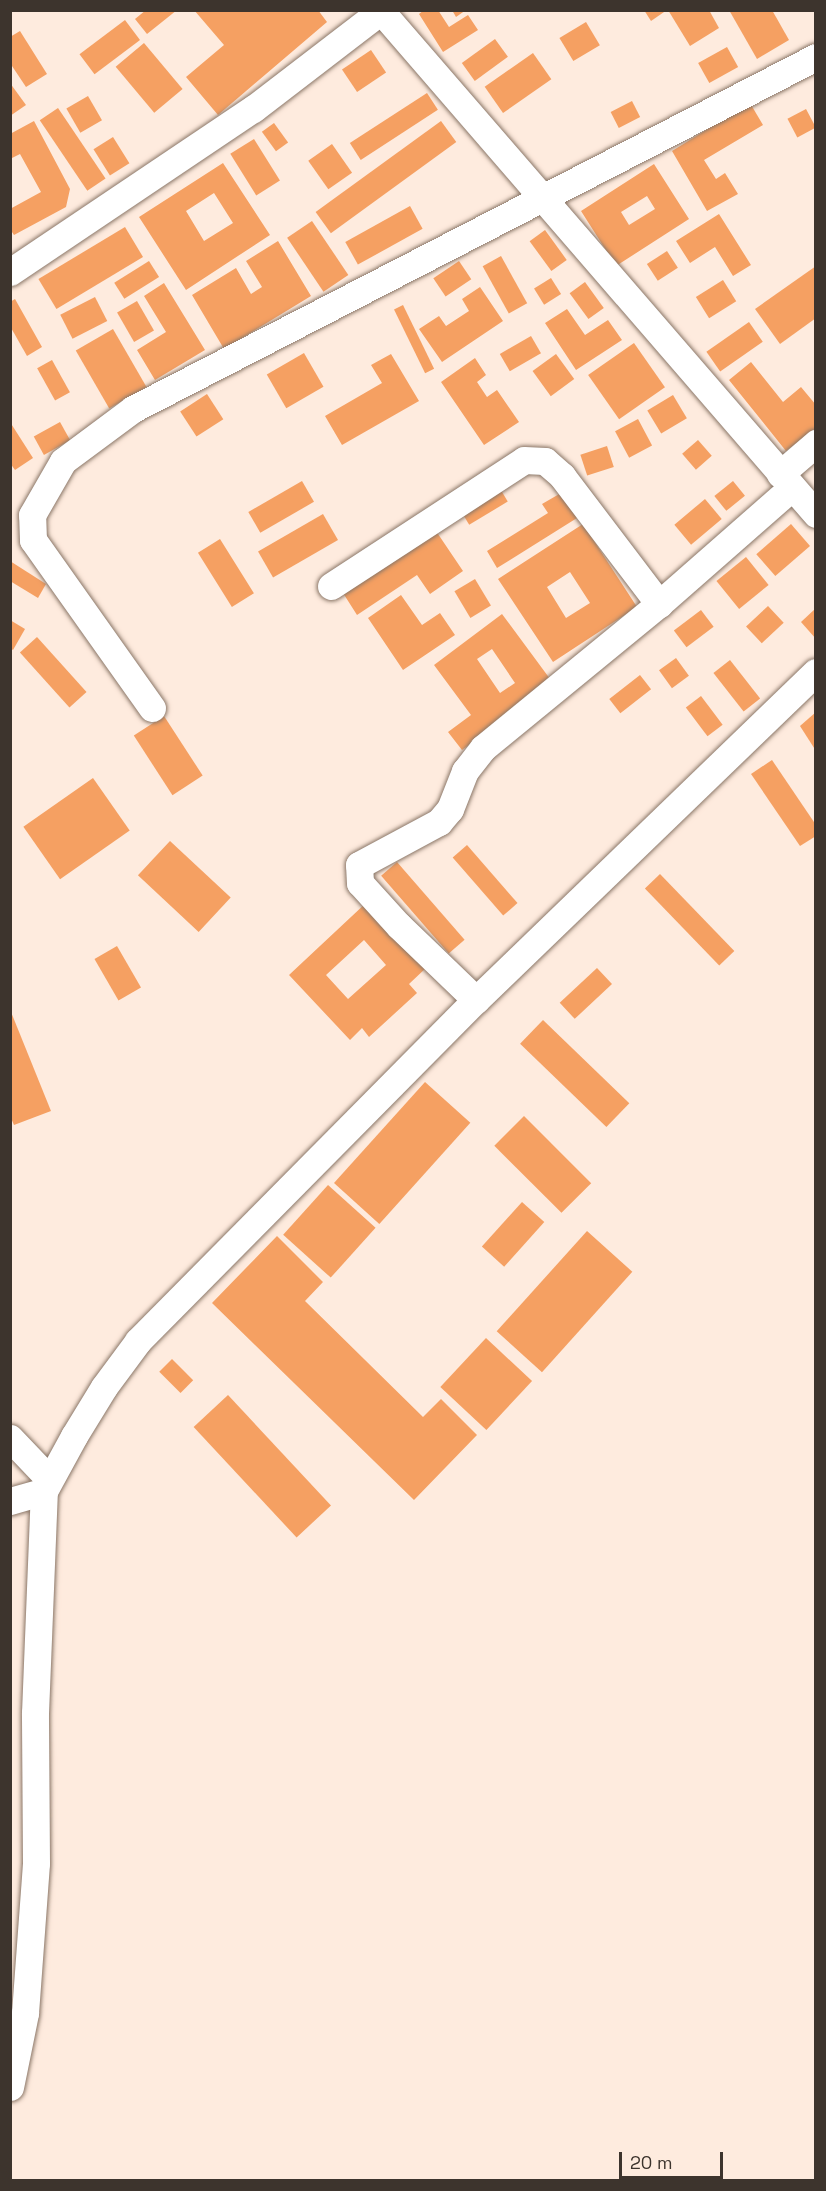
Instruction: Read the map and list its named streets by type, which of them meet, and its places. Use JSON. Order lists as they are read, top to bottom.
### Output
{
  "scale_bar": "20 m"
}
